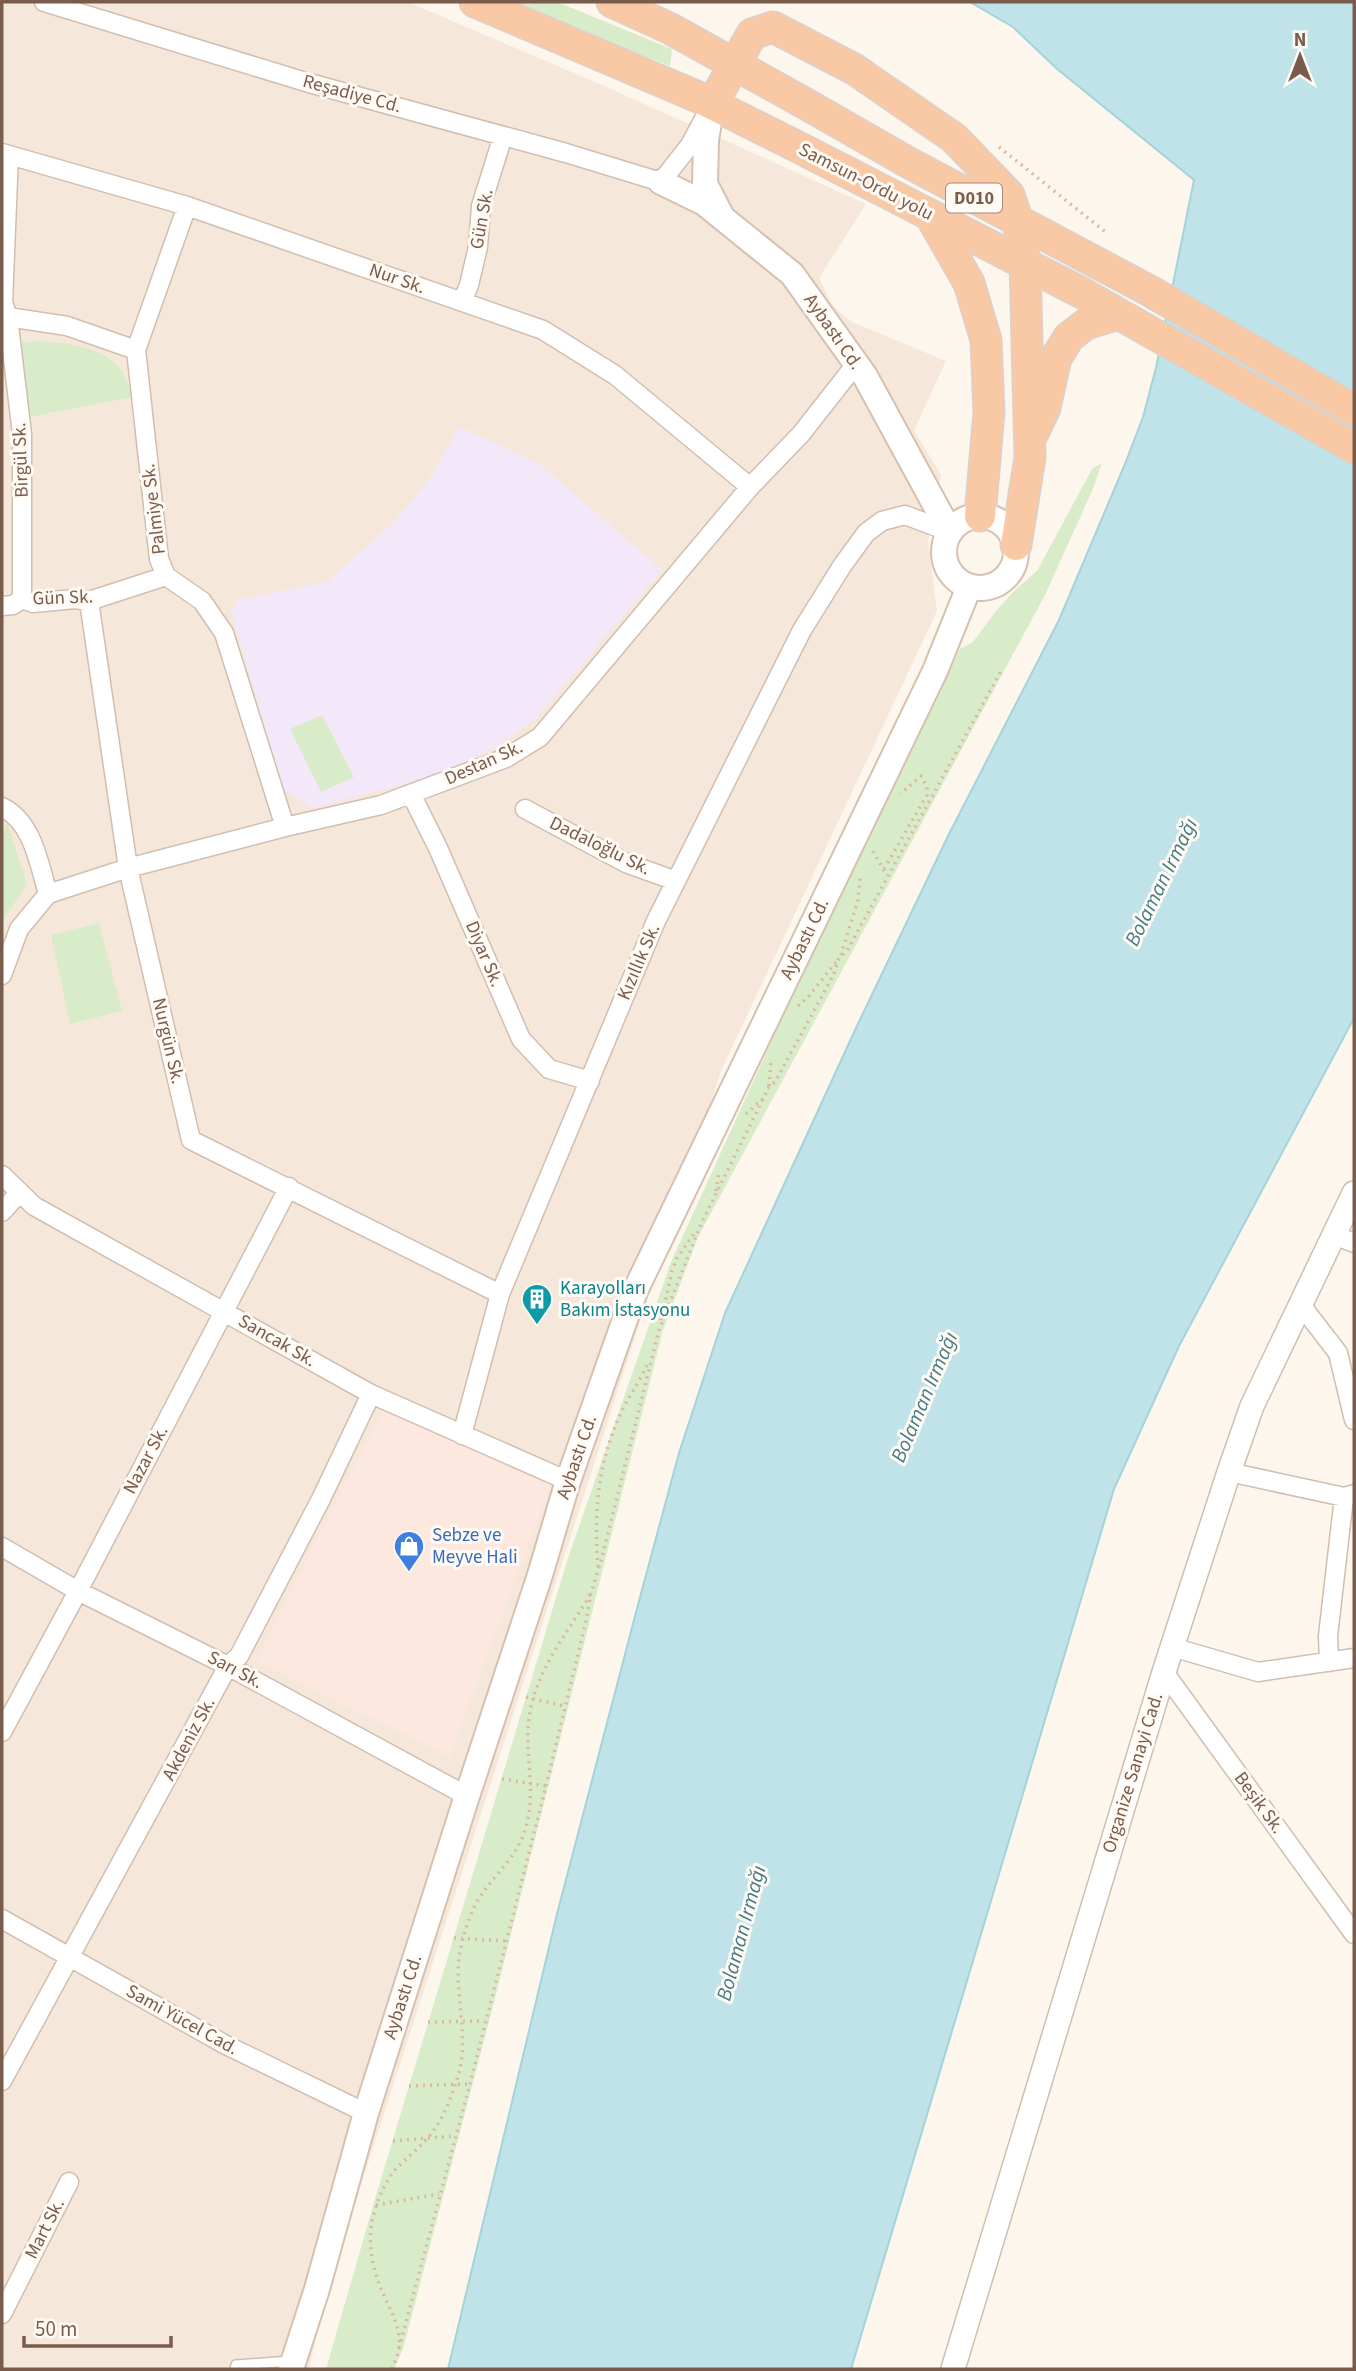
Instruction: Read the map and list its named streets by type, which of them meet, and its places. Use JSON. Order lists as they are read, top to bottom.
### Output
{
  "streets": {
    "highway": ["Samsun-Ordu yolu", "D010"],
    "main road": ["Aybastı Cd."],
    "street": [
      "Reşadiye Cd.",
      "Gün Sk.",
      "Nur Sk.",
      "Birgül Sk.",
      "Palmiye Sk.",
      "Destan Sk.",
      "Dadaloğlu Sk.",
      "Diyar Sk.",
      "Kızıllık Sk.",
      "Nurgün Sk.",
      "Sancak Sk.",
      "Nazar Sk.",
      "Sarı Sk.",
      "Akdeniz Sk.",
      "Organize Sanayi Cad.",
      "Beşik Sk.",
      "Sami Yücel Cad.",
      "Mart Sk."
    ]
  },
  "crossings": [
    ["Reşadiye Cd.", "Gün Sk."],
    ["Reşadiye Cd.", "Aybastı Cd."],
    ["Gün Sk.", "Nur Sk."],
    ["Gün Sk.", "Birgül Sk."],
    ["Gün Sk.", "Palmiye Sk."],
    ["Gün Sk.", "Nurgün Sk."],
    ["Nur Sk.", "Birgül Sk."],
    ["Nur Sk.", "Palmiye Sk."],
    ["Nur Sk.", "Destan Sk."],
    ["Aybastı Cd.", "Destan Sk."],
    ["Aybastı Cd.", "Kızıllık Sk."],
    ["Aybastı Cd.", "Sancak Sk."],
    ["Aybastı Cd.", "Sarı Sk."],
    ["Aybastı Cd.", "Sami Yücel Cad."],
    ["Palmiye Sk.", "Destan Sk."],
    ["Destan Sk.", "Diyar Sk."],
    ["Destan Sk.", "Nurgün Sk."],
    ["Dadaloğlu Sk.", "Kızıllık Sk."],
    ["Diyar Sk.", "Kızıllık Sk."],
    ["Kızıllık Sk.", "Nurgün Sk."],
    ["Kızıllık Sk.", "Sancak Sk."],
    ["Nurgün Sk.", "Nazar Sk."],
    ["Sancak Sk.", "Nazar Sk."],
    ["Sancak Sk.", "Akdeniz Sk."],
    ["Nazar Sk.", "Sarı Sk."],
    ["Sarı Sk.", "Akdeniz Sk."],
    ["Akdeniz Sk.", "Sami Yücel Cad."],
    ["Organize Sanayi Cad.", "Beşik Sk."]
  ],
  "water": ["Bolaman Irmağı"],
  "places": {
    "building": ["Karayolları Bakım İstasyonu"],
    "shop": ["Sebze ve Meyve Hali"]
  },
  "scale_bar": "50 m",
  "north": "top"
}
